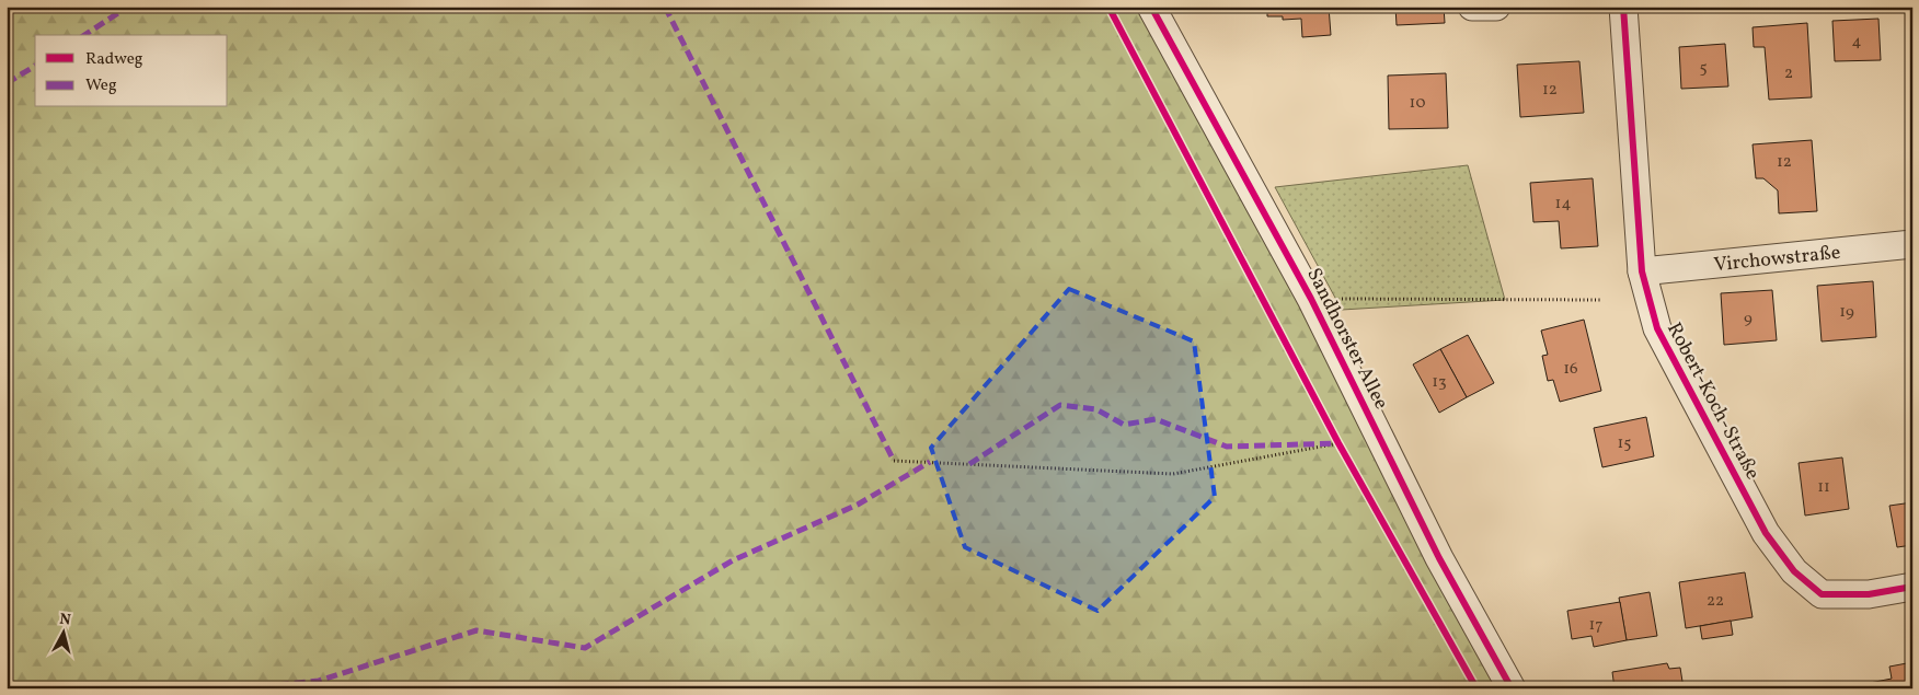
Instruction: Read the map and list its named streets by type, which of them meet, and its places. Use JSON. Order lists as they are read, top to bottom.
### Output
{
  "streets": {
    "street": ["Virchowstraße", "Sandhorster Allee", "Robert-Koch-Straße"]
  },
  "crossings": [
    ["Virchowstraße", "Robert-Koch-Straße"]
  ],
  "house_numbers": [
    "4",
    "5",
    "2",
    "12",
    "10",
    "12",
    "14",
    "19",
    "9",
    "16",
    "13",
    "15",
    "11",
    "22",
    "17"
  ],
  "legend": ["Radweg", "Weg"],
  "north": "top"
}
